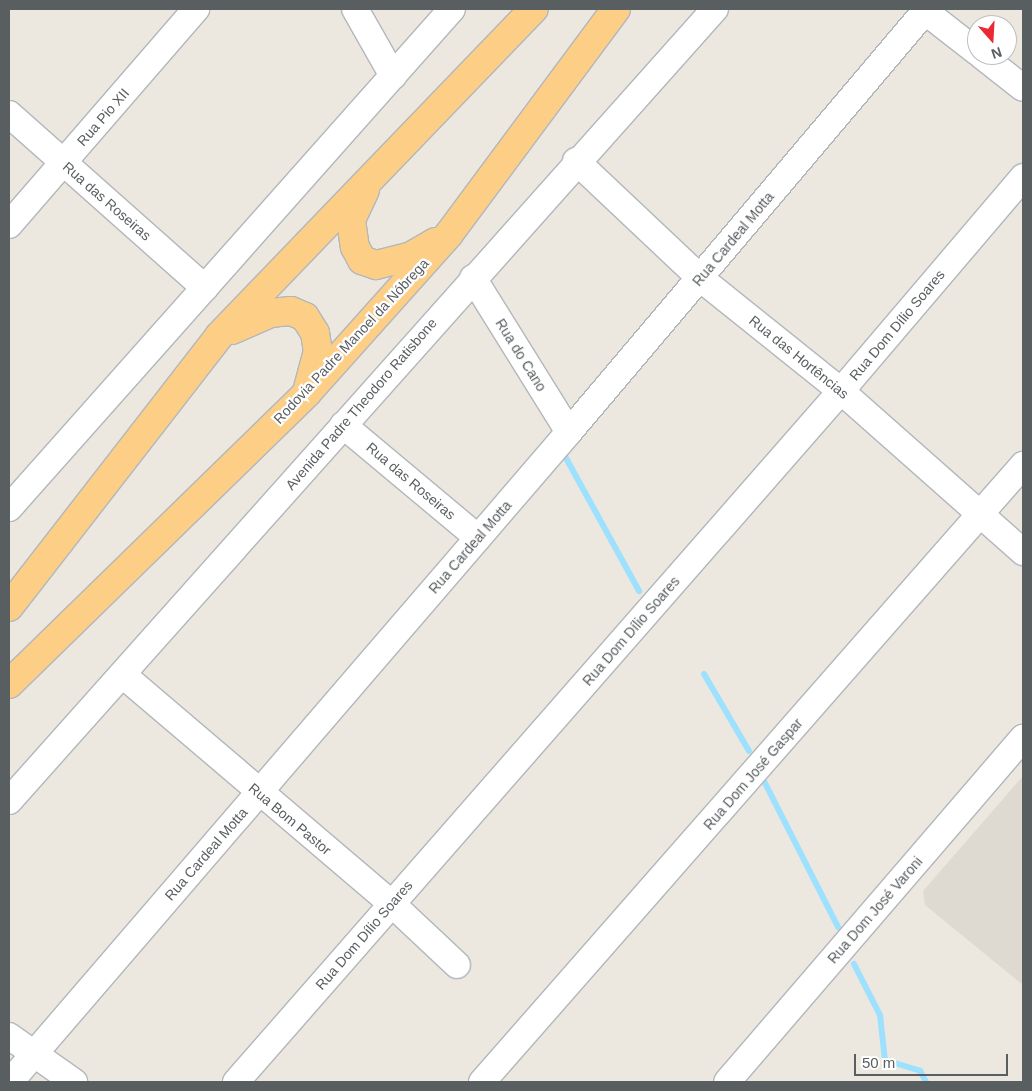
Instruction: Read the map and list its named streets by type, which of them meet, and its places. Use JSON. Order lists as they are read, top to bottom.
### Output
{
  "streets": {
    "highway": ["Rodovia Padre Manoel da Nóbrega"],
    "street": [
      "Rua Pio XII",
      "Rua das Roseiras",
      "Rua Cardeal Motta",
      "Rua Dom Dílio Soares",
      "Rua do Cano",
      "Rua das Hortências",
      "Avenida Padre Theodoro Ratisbone",
      "Rua Dom José Gaspar",
      "Rua Bom Pastor",
      "Rua Dom José Varoni"
    ]
  },
  "crossings": [
    ["Rua Pio XII", "Rua das Roseiras"],
    ["Rua das Roseiras", "Rua Cardeal Motta"],
    ["Rua das Roseiras", "Avenida Padre Theodoro Ratisbone"],
    ["Rua Cardeal Motta", "Rua do Cano"],
    ["Rua Cardeal Motta", "Rua das Hortências"],
    ["Rua Cardeal Motta", "Rua Bom Pastor"],
    ["Rua Dom Dílio Soares", "Rua das Hortências"],
    ["Rua Dom Dílio Soares", "Rua Bom Pastor"],
    ["Rua do Cano", "Avenida Padre Theodoro Ratisbone"],
    ["Rua das Hortências", "Avenida Padre Theodoro Ratisbone"],
    ["Rua das Hortências", "Rua Dom José Gaspar"],
    ["Avenida Padre Theodoro Ratisbone", "Rua Bom Pastor"]
  ],
  "scale_bar": "50 m",
  "north": "bottom"
}
